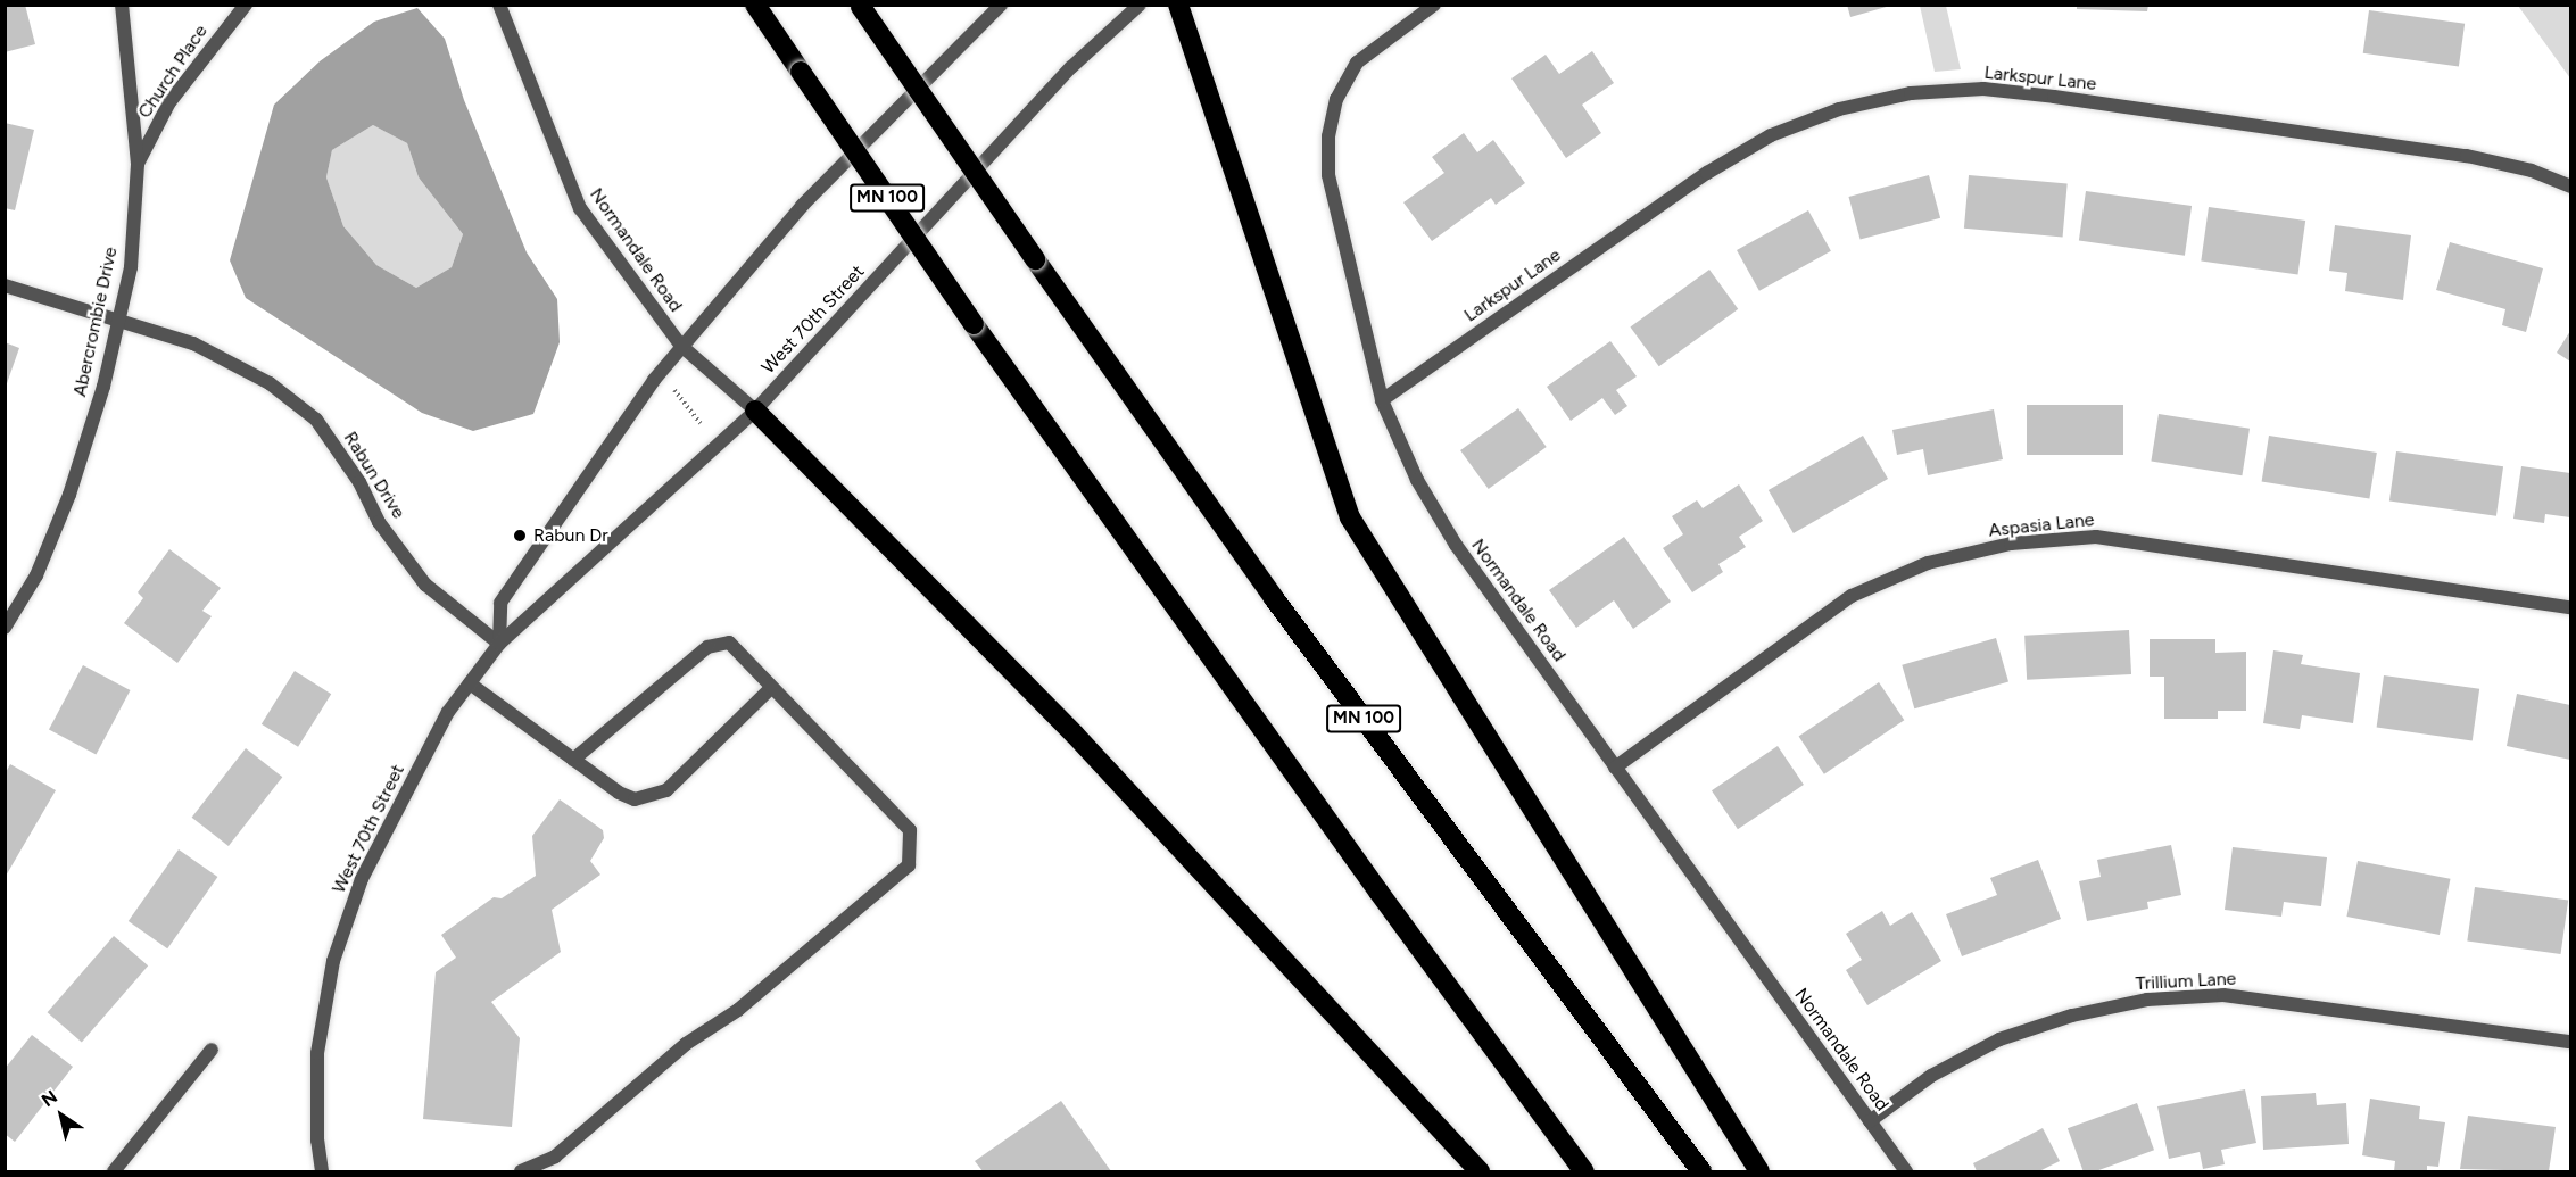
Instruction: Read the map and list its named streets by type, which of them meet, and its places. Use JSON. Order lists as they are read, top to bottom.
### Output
{
  "streets": {
    "highway": ["MN 100"],
    "street": [
      "Church Place",
      "Larkspur Lane",
      "Normandale Road",
      "West 70th Street",
      "Abercrombie Drive",
      "Rabun Drive",
      "Aspasia Lane",
      "Trillium Lane"
    ]
  },
  "crossings": [
    ["Church Place", "Abercrombie Drive"],
    ["Larkspur Lane", "Normandale Road"],
    ["Normandale Road", "West 70th Street"],
    ["Normandale Road", "Aspasia Lane"],
    ["Normandale Road", "Trillium Lane"],
    ["West 70th Street", "Rabun Drive"],
    ["Abercrombie Drive", "Rabun Drive"]
  ],
  "places": ["Rabun Dr"],
  "north": "top left"
}
